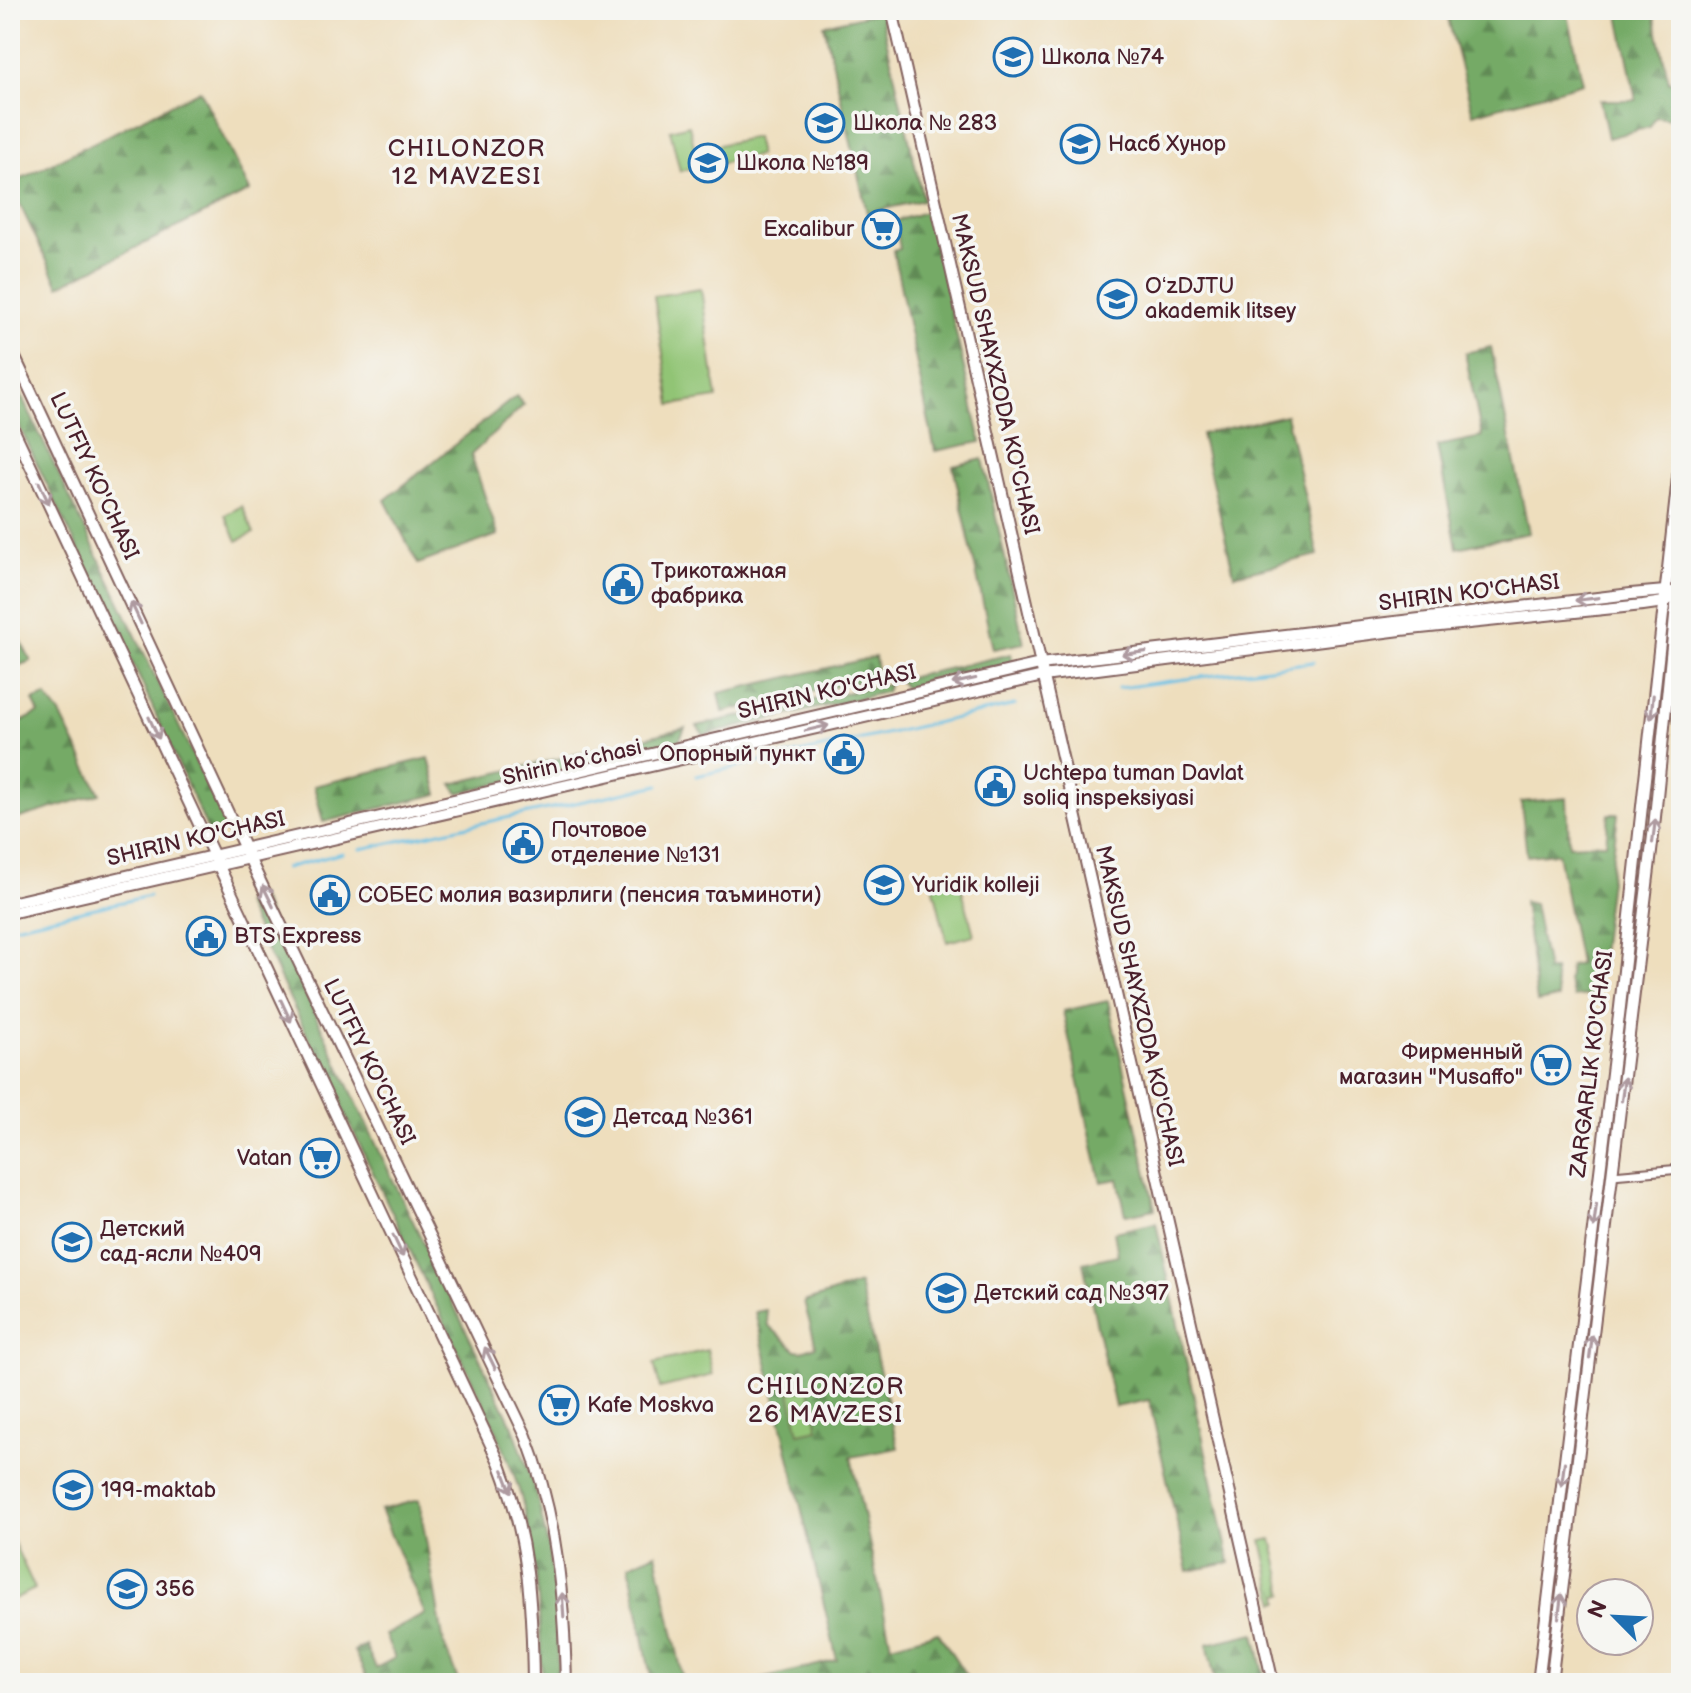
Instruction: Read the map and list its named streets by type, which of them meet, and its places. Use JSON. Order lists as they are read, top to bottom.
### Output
{
  "streets": {
    "main road": [
      "MAKSUD SHAYXZODA KO'CHASI",
      "LUTFIY KO'CHASI",
      "SHIRIN KO'CHASI",
      "Shirin koʻchasi",
      "ZARGARLIK KO'CHASI"
    ]
  },
  "crossings": [
    ["MAKSUD SHAYXZODA KO'CHASI", "SHIRIN KO'CHASI"],
    ["MAKSUD SHAYXZODA KO'CHASI", "Shirin koʻchasi"],
    ["LUTFIY KO'CHASI", "SHIRIN KO'CHASI"],
    ["SHIRIN KO'CHASI", "Shirin koʻchasi"],
    ["SHIRIN KO'CHASI", "ZARGARLIK KO'CHASI"]
  ],
  "one_way": ["Shirin koʻchasi"],
  "districts": ["CHILONZOR 12 MAVZESI", "CHILONZOR 26 MAVZESI"],
  "places": {
    "school or university": [
      "Школа №74",
      "Школа № 283",
      "Насб Хунор",
      "Школа №189",
      "OʻzDJTU akademik litsey",
      "Yuridik kolleji",
      "Детсад №361",
      "Детский сад-ясли №409",
      "Детский сад №397",
      "199-maktab",
      "356"
    ],
    "supermarket": [
      "Excalibur",
      "Фирменный магазин \"Musaffo\"",
      "Vatan",
      "Kafe Moskva"
    ],
    "public building": [
      "Трикотажная фабрика",
      "Опорный пункт",
      "Uchtepa tuman Davlat soliq inspeksiyasi",
      "Почтовое отделение №131",
      "СОБЕС молия вазирлиги (пенсия таъминоти)",
      "BTS Express"
    ]
  },
  "north": "top left"
}
